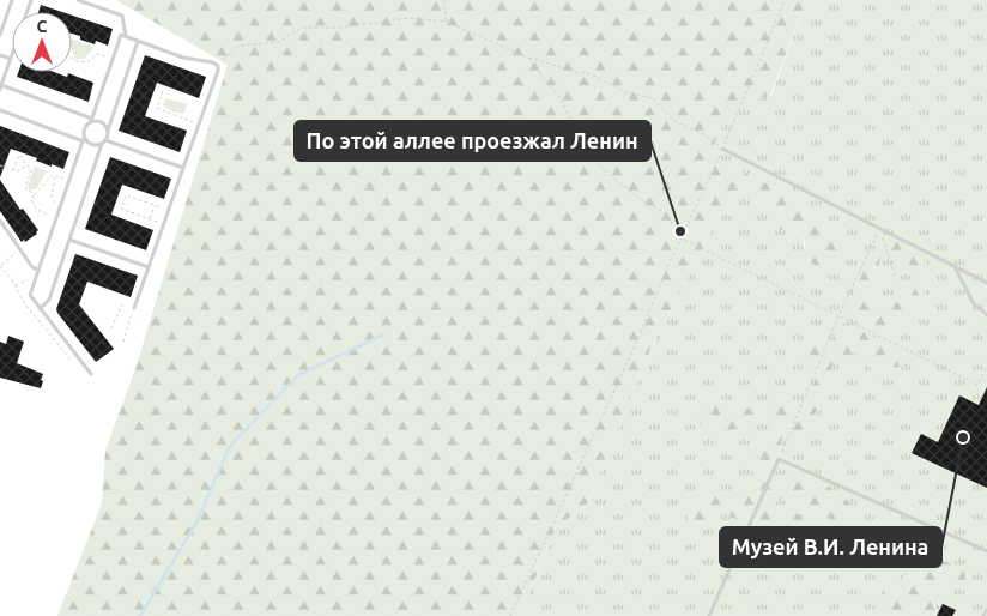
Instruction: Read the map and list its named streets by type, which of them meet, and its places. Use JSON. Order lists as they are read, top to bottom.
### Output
{
  "places": ["По этой аллее проезжал Ленин", "Музей В.И. Ленина"],
  "north": "top"
}
